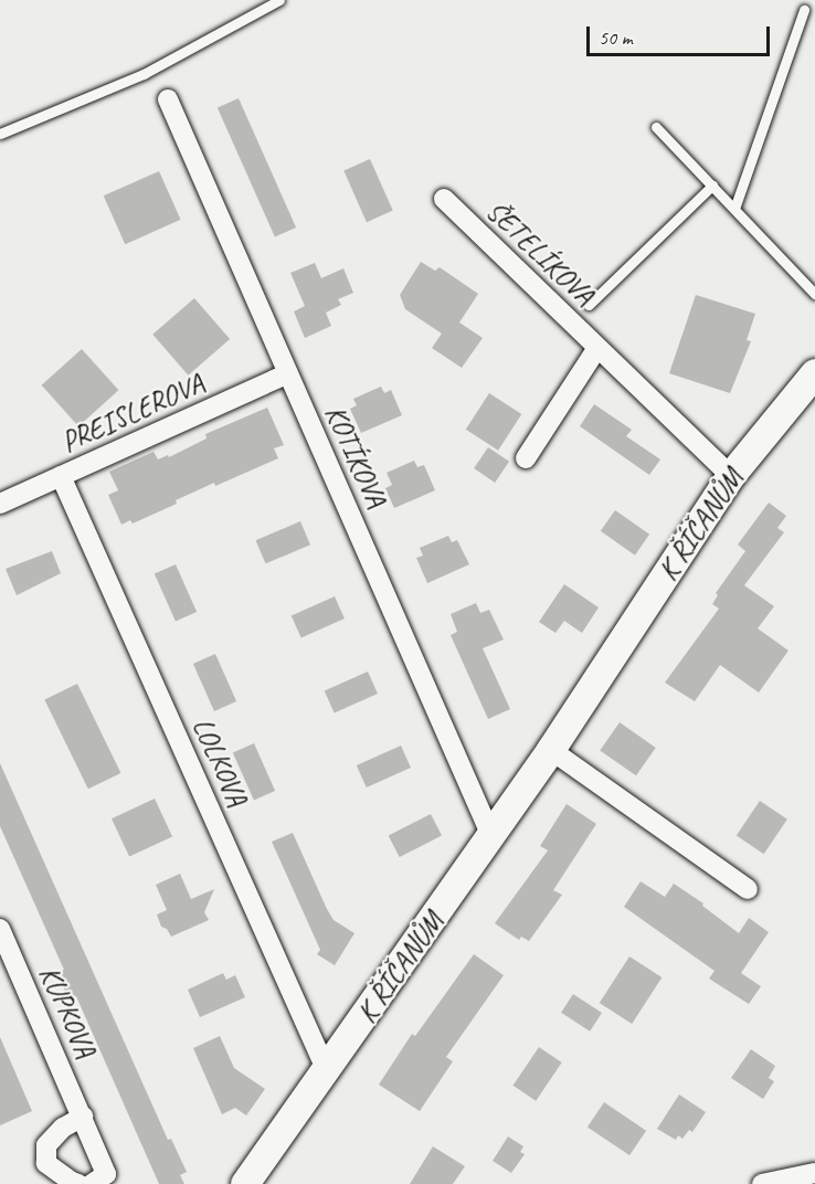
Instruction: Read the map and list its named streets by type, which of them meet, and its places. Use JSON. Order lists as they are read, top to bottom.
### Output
{
  "streets": {
    "street": [
      "ŠETELÍKOVA",
      "PREISLEROVA",
      "KOTÍKOVA",
      "K ŘÍČANŮM",
      "LOLKOVA",
      "KUPKOVA"
    ]
  },
  "crossings": [
    ["ŠETELÍKOVA", "K ŘÍČANŮM"],
    ["PREISLEROVA", "KOTÍKOVA"],
    ["PREISLEROVA", "LOLKOVA"],
    ["KOTÍKOVA", "K ŘÍČANŮM"],
    ["K ŘÍČANŮM", "LOLKOVA"]
  ],
  "scale_bar": "50 m"
}
